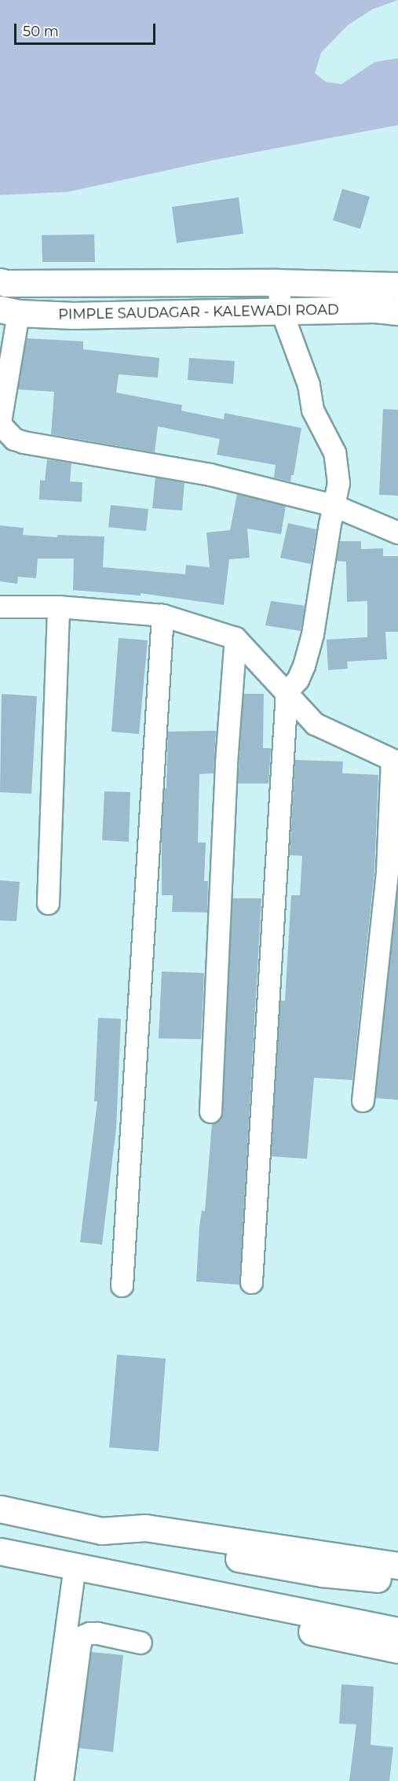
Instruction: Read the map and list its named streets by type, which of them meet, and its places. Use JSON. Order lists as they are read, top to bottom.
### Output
{
  "streets": {
    "main road": ["PIMPLE SAUDAGAR - KALEWADI ROAD"]
  },
  "scale_bar": "50 m"
}
